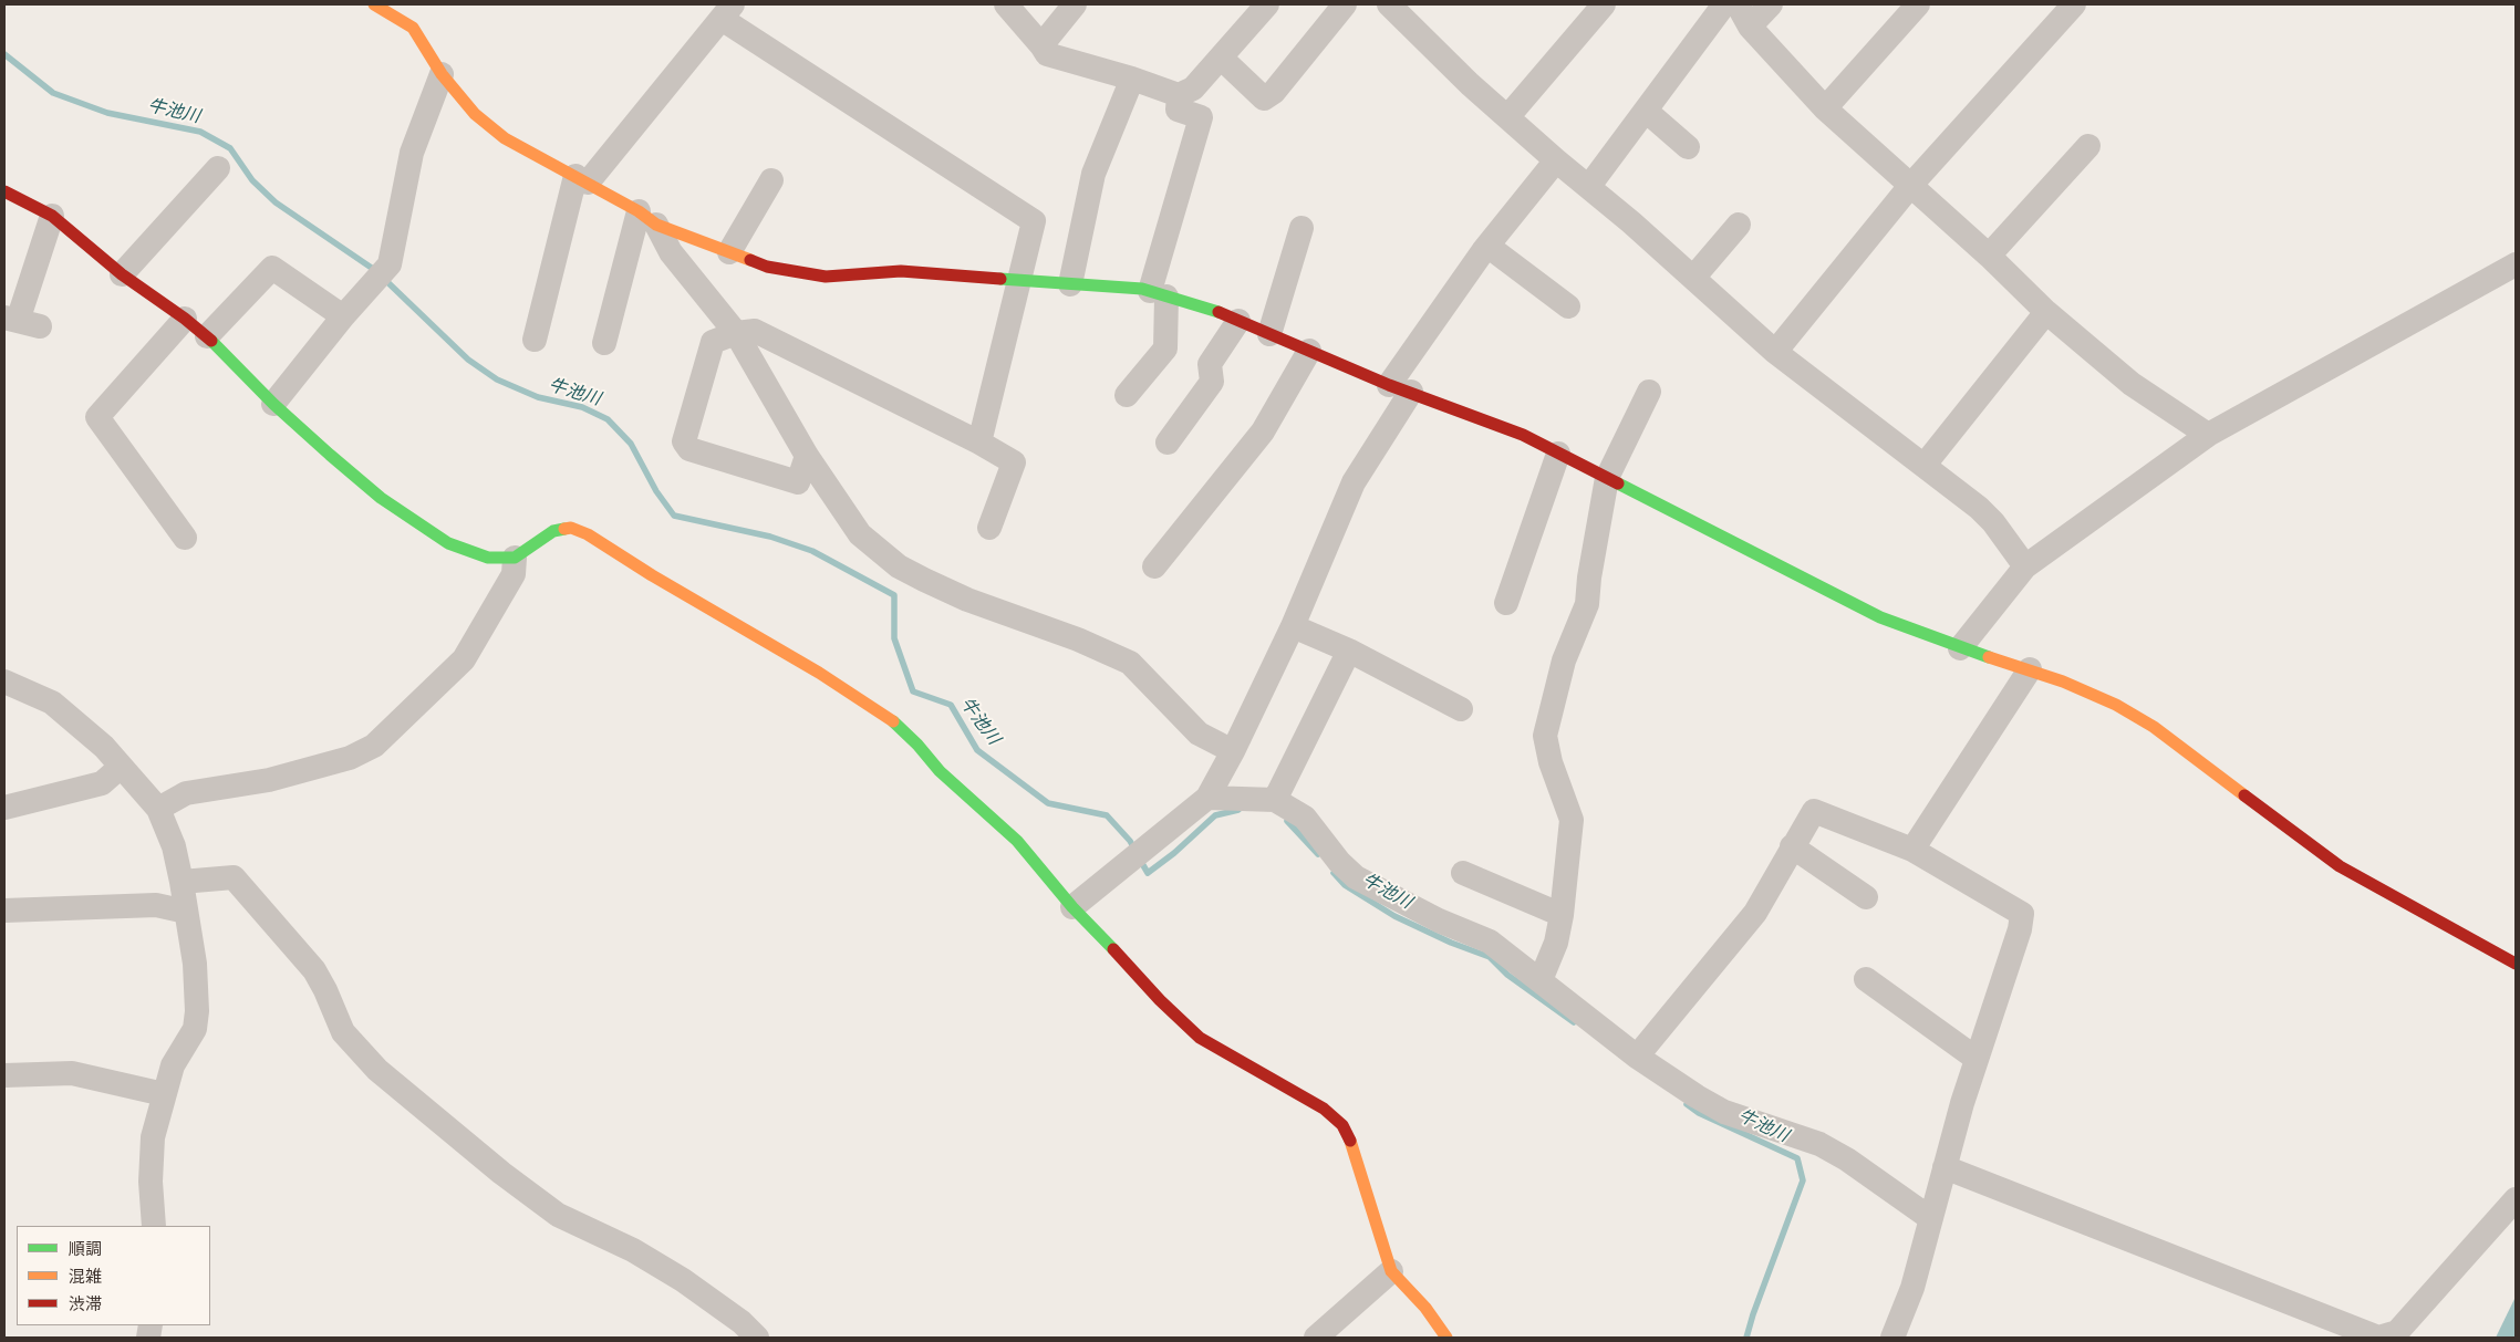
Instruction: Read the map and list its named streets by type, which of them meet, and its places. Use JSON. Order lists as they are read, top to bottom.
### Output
{
  "water": ["牛池川"],
  "legend": ["順調", "混雑", "渋滞"]
}
